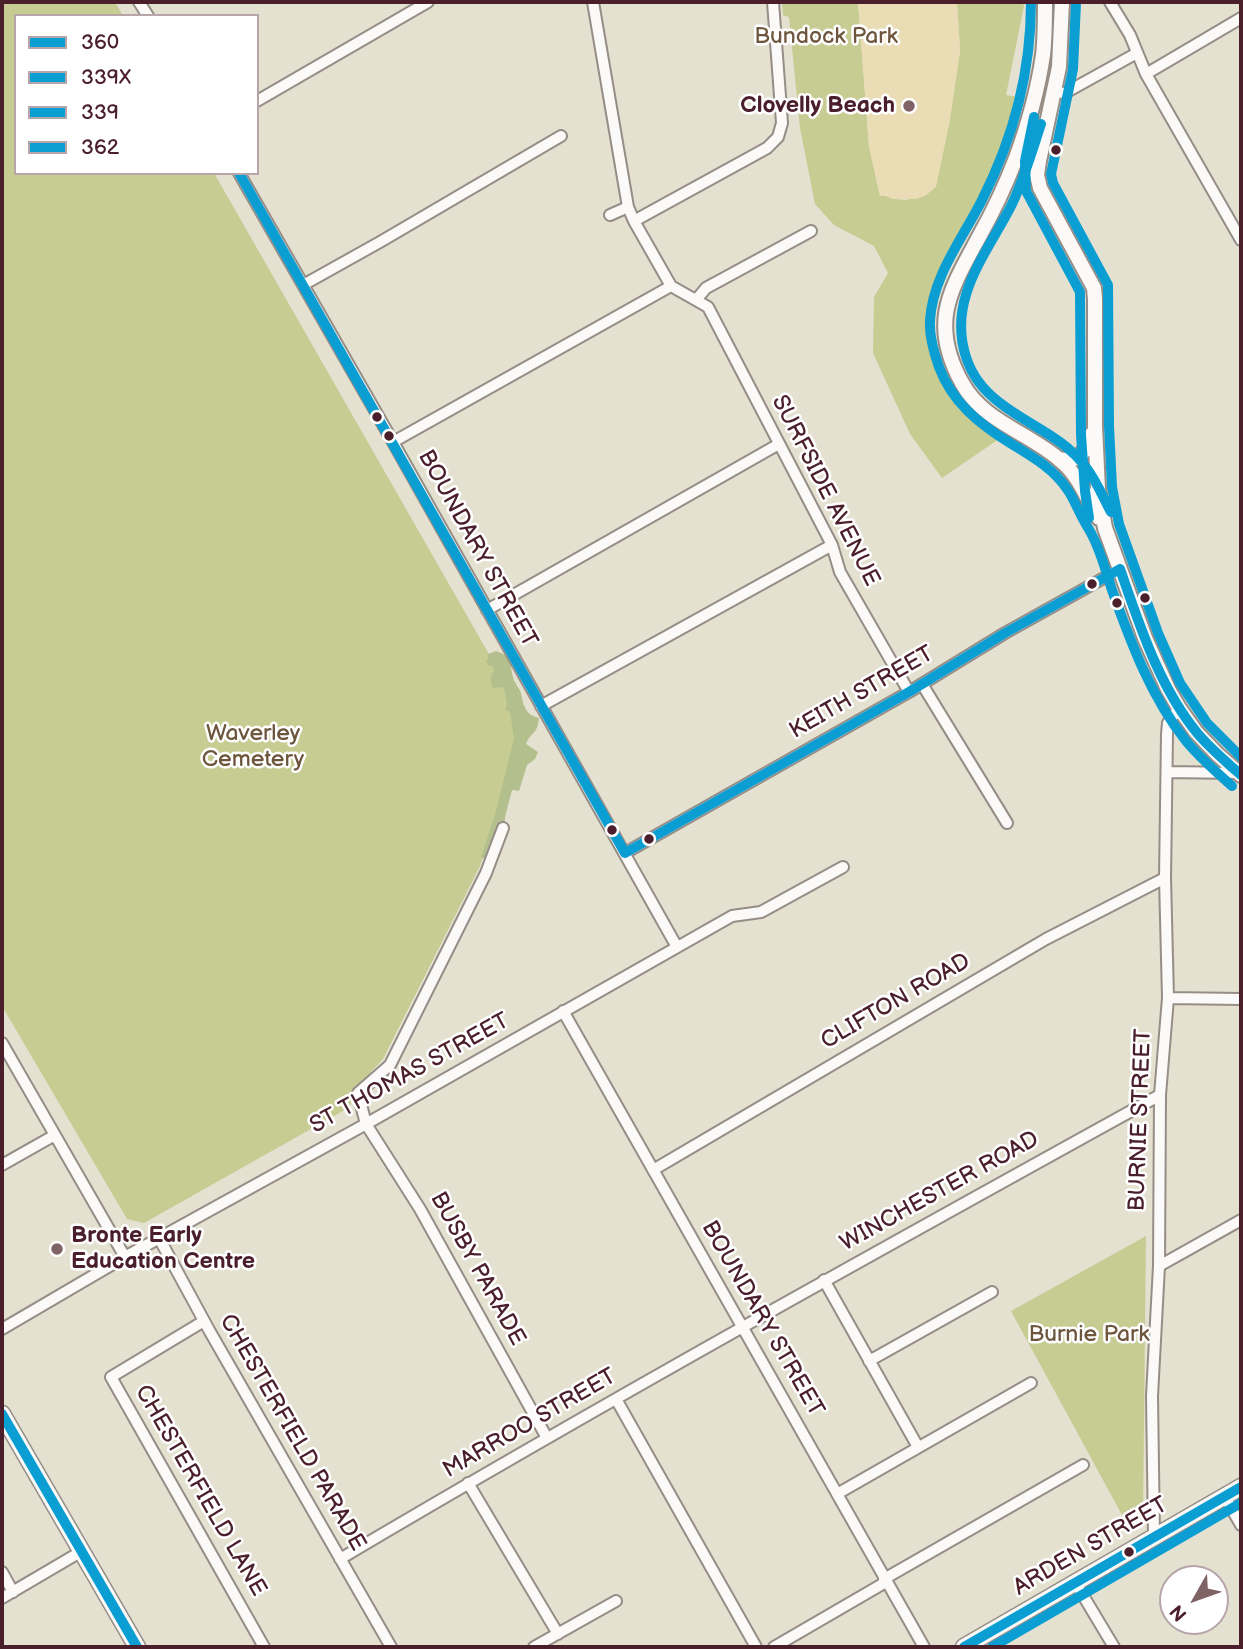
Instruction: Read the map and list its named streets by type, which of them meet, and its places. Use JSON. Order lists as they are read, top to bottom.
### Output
{
  "streets": {
    "main road": ["ARDEN STREET"],
    "street": [
      "SURFSIDE AVENUE",
      "BOUNDARY STREET",
      "KEITH STREET",
      "CLIFTON ROAD",
      "ST THOMAS STREET",
      "BURNIE STREET",
      "WINCHESTER ROAD",
      "BUSBY PARADE",
      "MARROO STREET",
      "CHESTERFIELD PARADE",
      "CHESTERFIELD LANE"
    ]
  },
  "crossings": [
    ["SURFSIDE AVENUE", "KEITH STREET"],
    ["BOUNDARY STREET", "KEITH STREET"],
    ["BOUNDARY STREET", "CLIFTON ROAD"],
    ["BOUNDARY STREET", "ST THOMAS STREET"],
    ["BOUNDARY STREET", "WINCHESTER ROAD"],
    ["BOUNDARY STREET", "MARROO STREET"],
    ["CLIFTON ROAD", "BURNIE STREET"],
    ["ST THOMAS STREET", "BUSBY PARADE"],
    ["ST THOMAS STREET", "CHESTERFIELD PARADE"],
    ["BURNIE STREET", "WINCHESTER ROAD"],
    ["BURNIE STREET", "ARDEN STREET"],
    ["WINCHESTER ROAD", "MARROO STREET"],
    ["BUSBY PARADE", "MARROO STREET"],
    ["MARROO STREET", "CHESTERFIELD PARADE"],
    ["CHESTERFIELD PARADE", "CHESTERFIELD LANE"]
  ],
  "parks": ["Bundock Park", "Waverley Cemetery", "Burnie Park"],
  "places": ["Clovelly Beach", "Bronte Early Education Centre"],
  "lines": [
    "transit line 339X",
    "transit line 339",
    "transit line 360",
    "transit line 362"
  ],
  "legend": [
    "360",
    "339X",
    "339",
    "362"
  ],
  "north": "bottom left"
}
